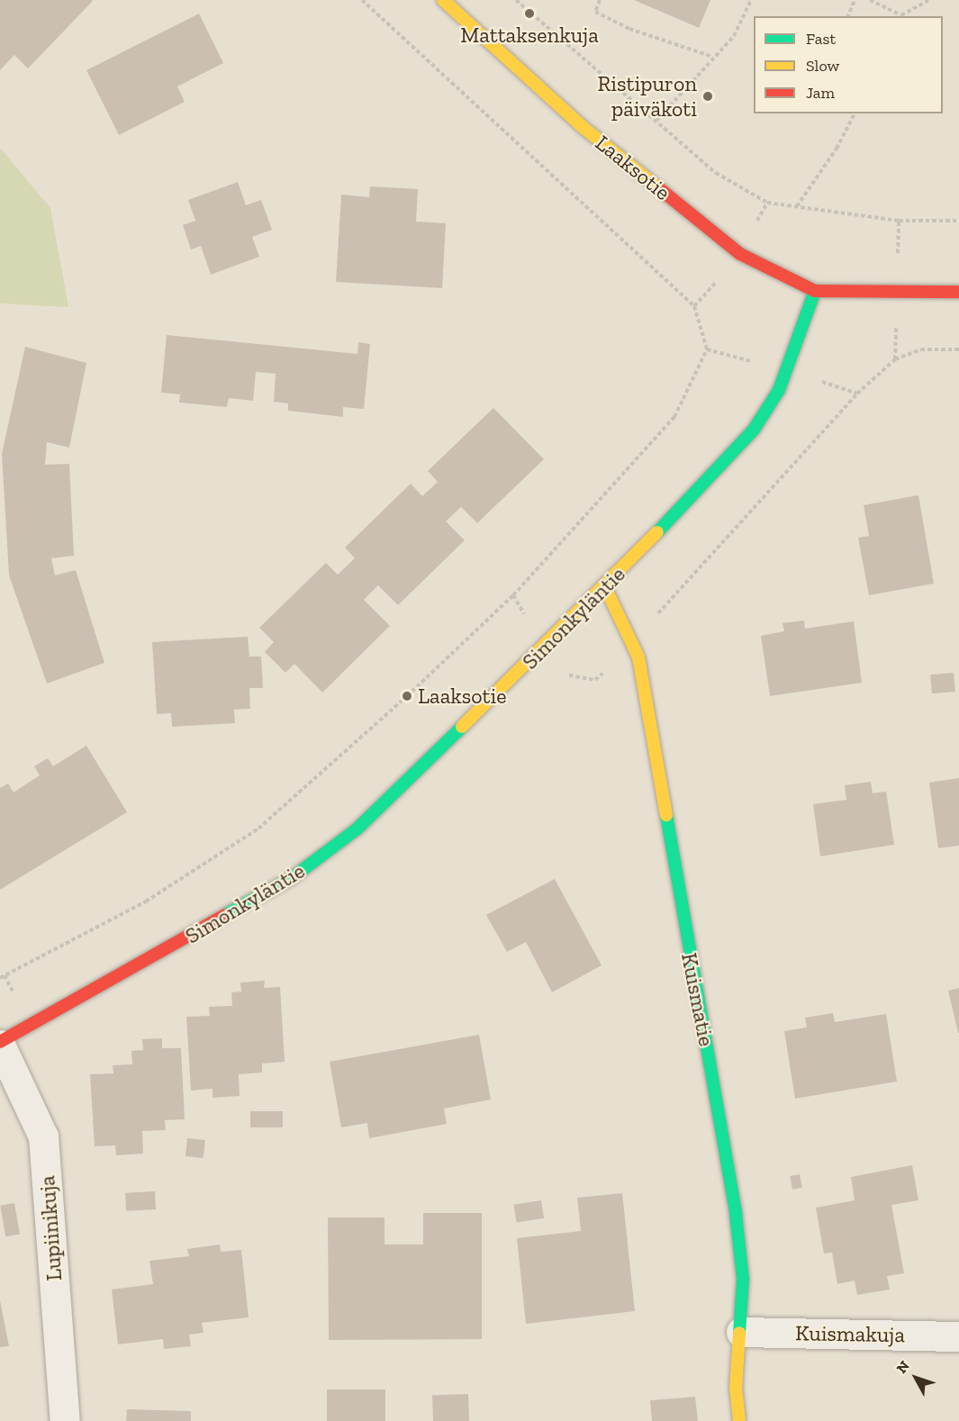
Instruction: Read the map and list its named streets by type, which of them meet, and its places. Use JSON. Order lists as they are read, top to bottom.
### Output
{
  "streets": {
    "main road": ["Laaksotie", "Simonkyläntie", "Kuismatie"],
    "street": ["Lupiinikuja", "Kuismakuja"]
  },
  "crossings": [
    ["Laaksotie", "Simonkyläntie"],
    ["Simonkyläntie", "Kuismatie"],
    ["Simonkyläntie", "Lupiinikuja"],
    ["Kuismatie", "Kuismakuja"]
  ],
  "places": ["Mattaksenkuja", "Ristipuron päiväkoti", "Laaksotie"],
  "legend": ["Fast", "Slow", "Jam"],
  "north": "top left"
}
